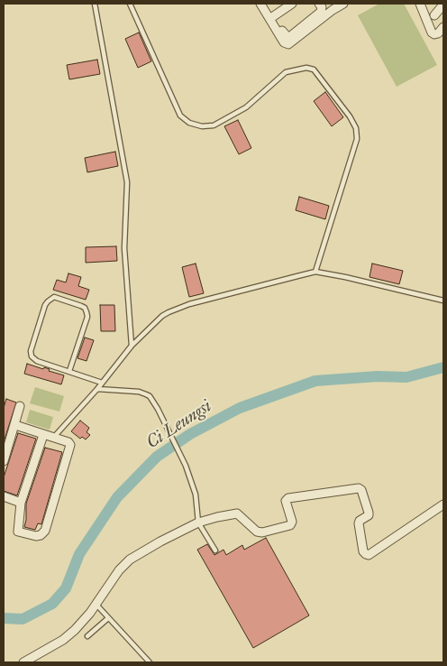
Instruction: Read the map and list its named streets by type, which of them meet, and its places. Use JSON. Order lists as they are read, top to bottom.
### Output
{
  "water": ["Ci Leungsi"]
}
